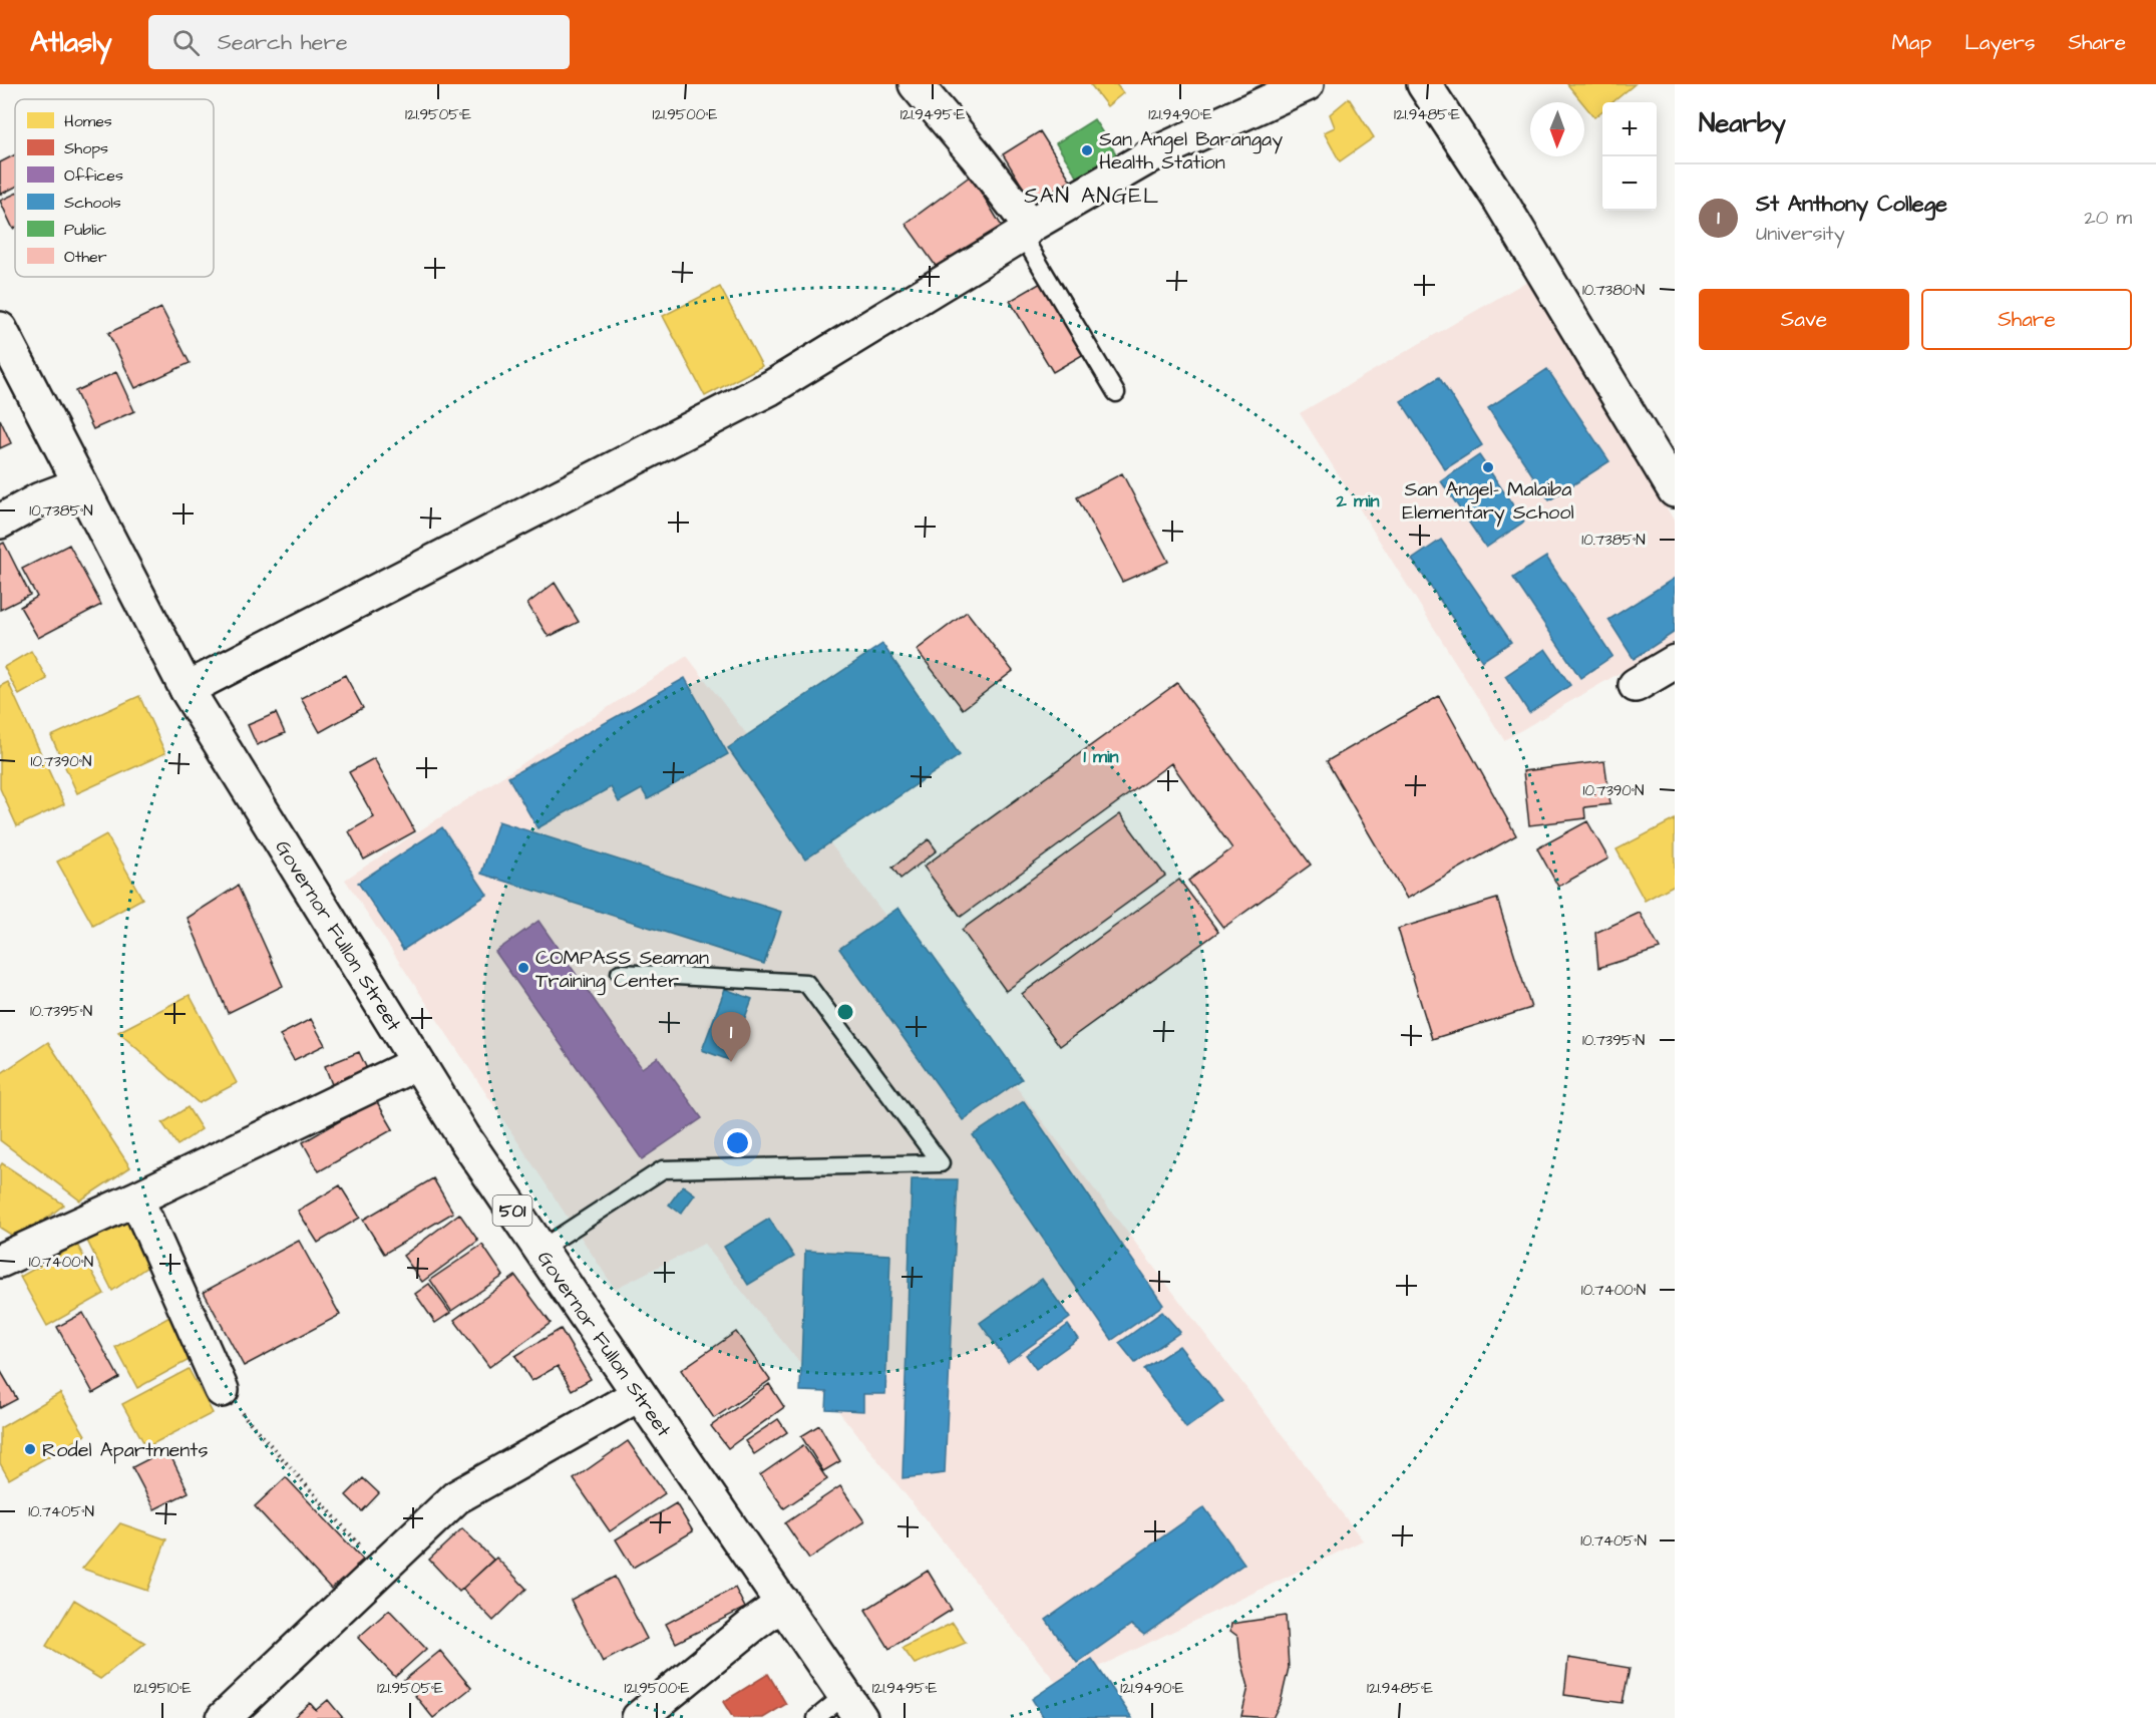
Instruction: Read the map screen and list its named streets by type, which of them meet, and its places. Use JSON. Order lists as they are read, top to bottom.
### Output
{
  "streets": {
    "street": ["Governor Fullon Street", "501"]
  },
  "crossings": [
    ["Governor Fullon Street", "501"]
  ],
  "districts": ["SAN ANGEL"],
  "places": [
    "San Angel Barangay Health Station",
    "San Angel- Malaiba Elementary School",
    "COMPASS Seaman Training Center",
    "Rodel Apartments"
  ],
  "legend": [
    "Homes",
    "Shops",
    "Offices",
    "Schools",
    "Public",
    "Other"
  ],
  "north": "bottom",
  "page": {
    "header": "Atlasly",
    "search": "Search here",
    "nav": ["Map", "Layers", "Share"],
    "heading": "Nearby",
    "map_buttons": ["+", "−"],
    "list": [
      {
        "mark": "1",
        "name": "St Anthony College",
        "note": "University",
        "value": "20 m"
      }
    ],
    "buttons": ["Save", "Share"],
    "pins": "1"
  },
  "coordinates": [
    "121.9505°E",
    "121.9500°E",
    "121.9495°E",
    "121.9490°E",
    "121.9485°E",
    "10.7380°N",
    "10.7385°N",
    "10.7390°N",
    "10.7395°N",
    "10.7400°N",
    "10.7405°N",
    "121.9510°E"
  ],
  "rings": ["2 min", "1 min"]
}
